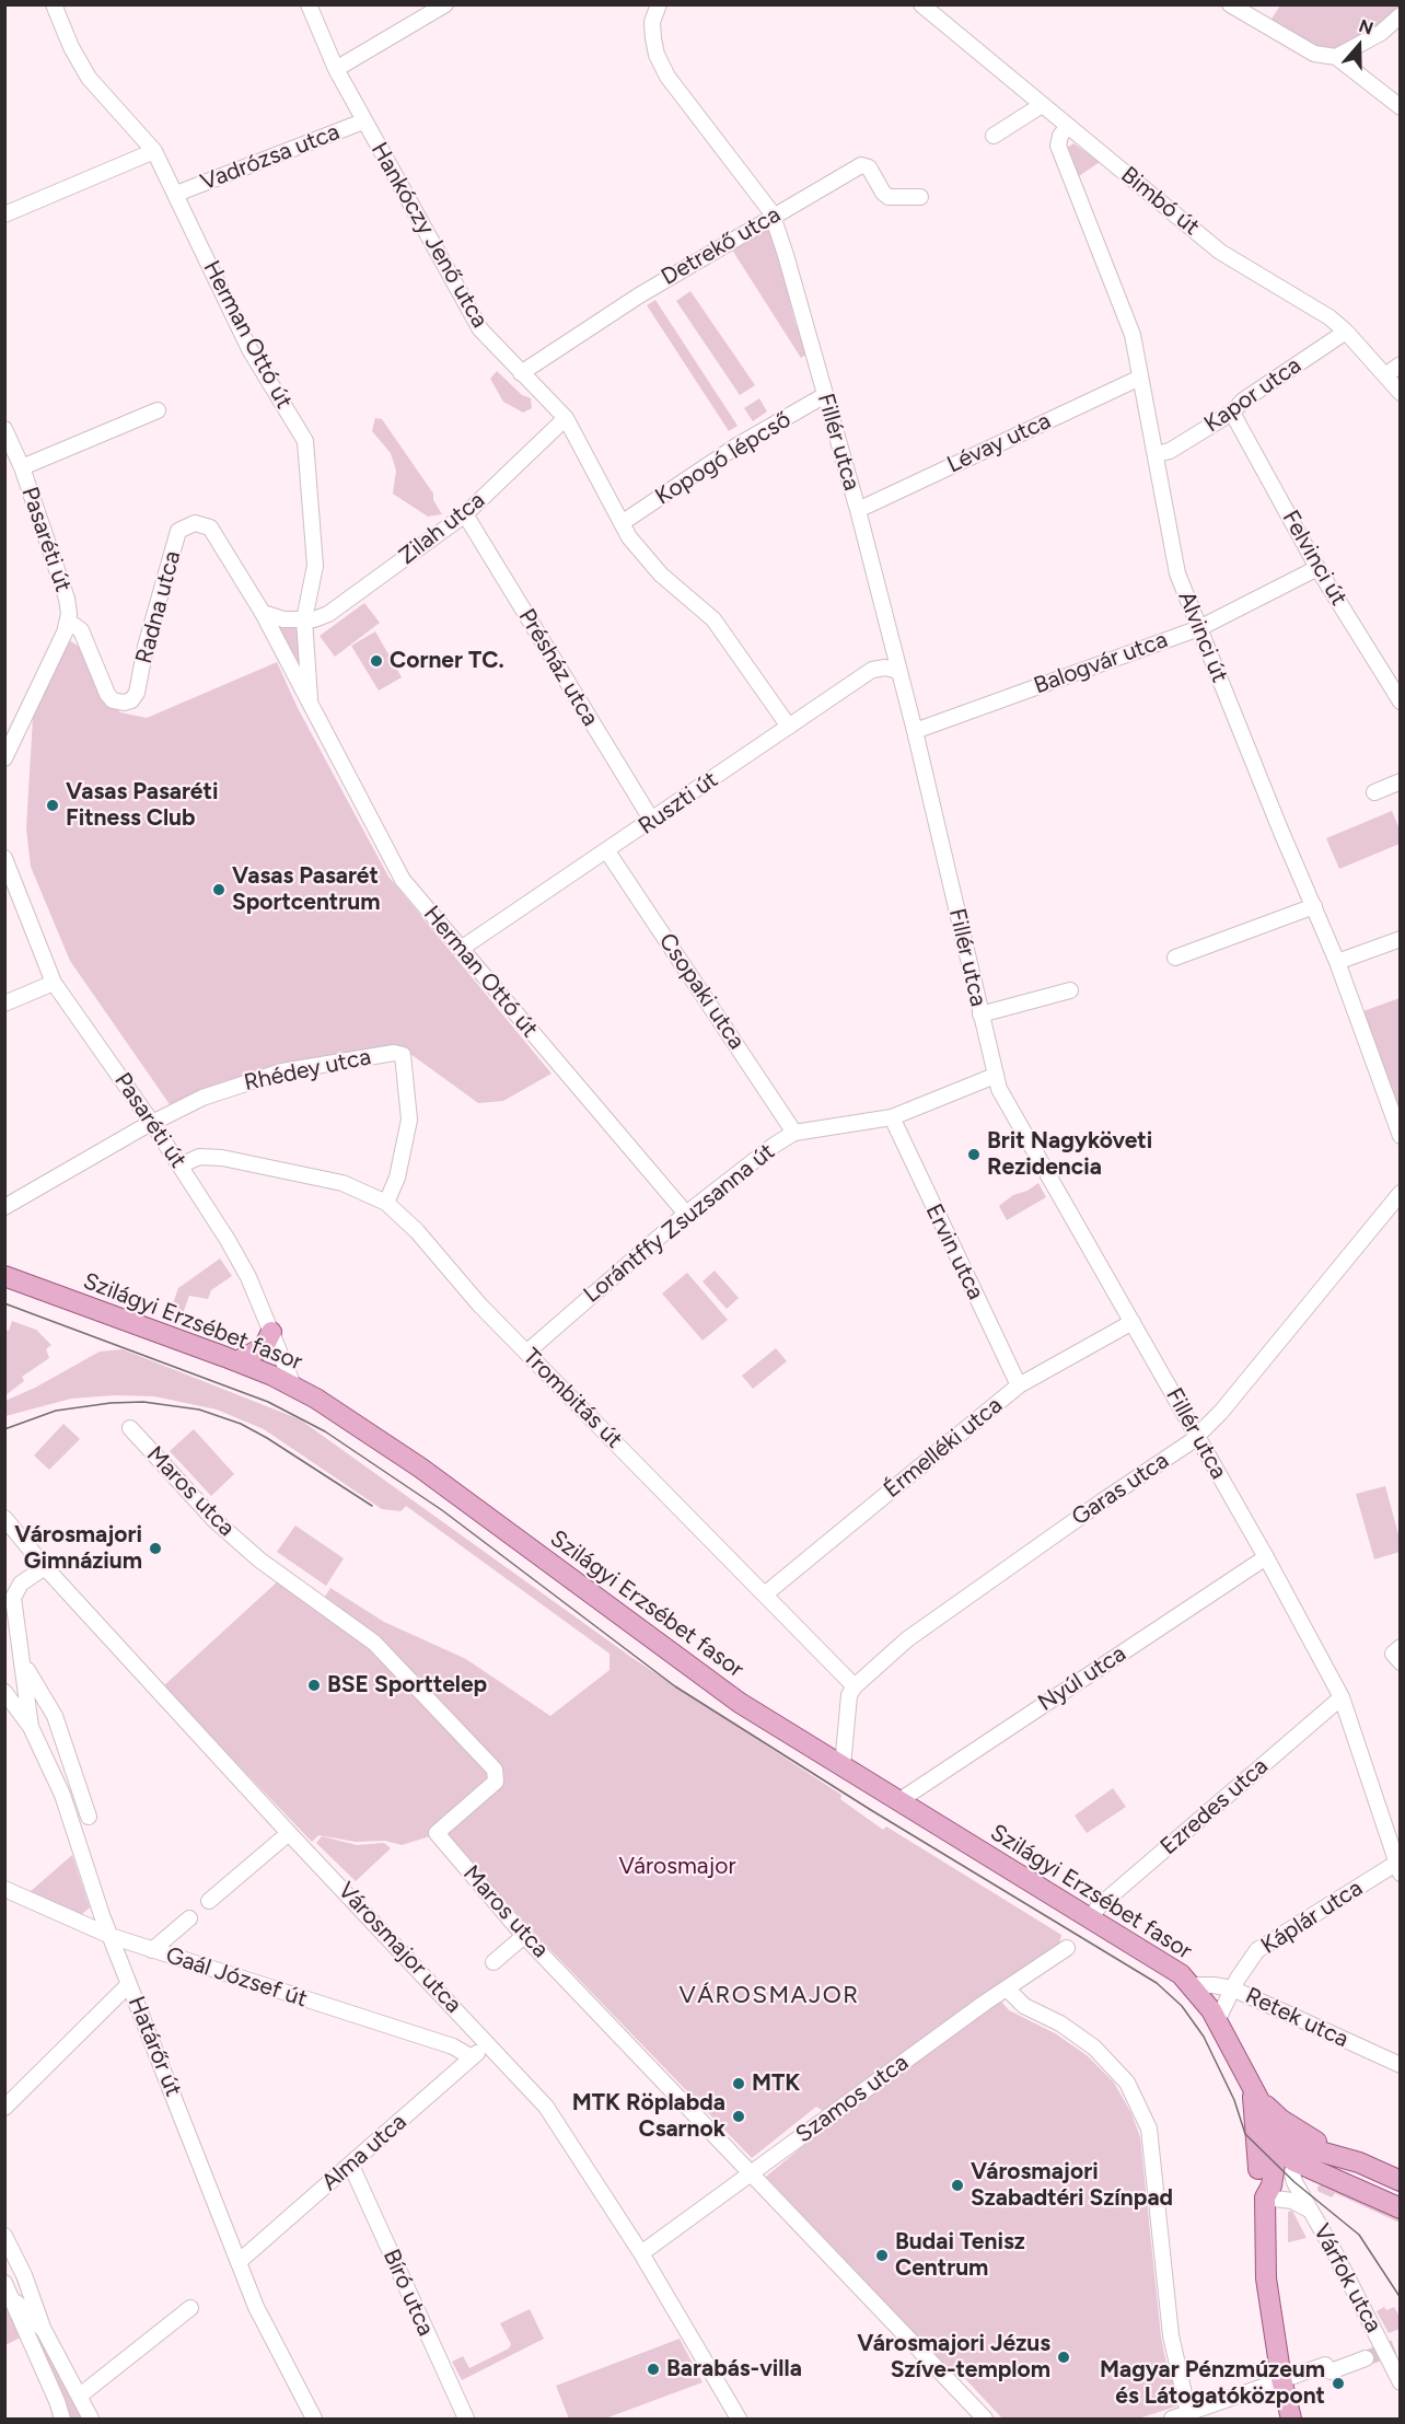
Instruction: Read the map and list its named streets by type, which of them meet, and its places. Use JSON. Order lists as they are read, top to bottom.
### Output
{
  "streets": {
    "main road": ["Szilágyi Erzsébet fasor"],
    "street": [
      "Vadrózsa utca",
      "Bimbó út",
      "Hankóczy Jenő utca",
      "Detrekő utca",
      "Herman Ottó út",
      "Kapor utca",
      "Fillér utca",
      "Lévay utca",
      "Kopogó lépcső",
      "Zilah utca",
      "Pasaréti út",
      "Felvinci út",
      "Radna utca",
      "Alvinci út",
      "Balogvár utca",
      "Présház utca",
      "Ruszti út",
      "Csopaki utca",
      "Rhédey utca",
      "Lorántffy Zsuzsanna út",
      "Ervin utca",
      "Trombitás út",
      "Érmelléki utca",
      "Garas utca",
      "Maros utca",
      "Nyúl utca",
      "Ezredes utca",
      "Káplár utca",
      "Városmajor utca",
      "Gaál József út",
      "Retek utca",
      "Határőr út",
      "Szamos utca",
      "Alma utca",
      "Várfok utca",
      "Bíró utca"
    ]
  },
  "crossings": [
    ["Vadrózsa utca", "Hankóczy Jenő utca"],
    ["Vadrózsa utca", "Herman Ottó út"],
    ["Bimbó út", "Kapor utca"],
    ["Bimbó út", "Alvinci út"],
    ["Hankóczy Jenő utca", "Detrekő utca"],
    ["Hankóczy Jenő utca", "Kopogó lépcső"],
    ["Hankóczy Jenő utca", "Zilah utca"],
    ["Hankóczy Jenő utca", "Ruszti út"],
    ["Detrekő utca", "Fillér utca"],
    ["Herman Ottó út", "Zilah utca"],
    ["Herman Ottó út", "Radna utca"],
    ["Herman Ottó út", "Ruszti út"],
    ["Herman Ottó út", "Lorántffy Zsuzsanna út"],
    ["Kapor utca", "Felvinci út"],
    ["Kapor utca", "Alvinci út"],
    ["Fillér utca", "Lévay utca"],
    ["Fillér utca", "Kopogó lépcső"],
    ["Fillér utca", "Balogvár utca"],
    ["Fillér utca", "Ruszti út"],
    ["Fillér utca", "Lorántffy Zsuzsanna út"],
    ["Fillér utca", "Érmelléki utca"],
    ["Fillér utca", "Garas utca"],
    ["Fillér utca", "Nyúl utca"],
    ["Fillér utca", "Ezredes utca"],
    ["Fillér utca", "Káplár utca"],
    ["Lévay utca", "Alvinci út"],
    ["Zilah utca", "Présház utca"],
    ["Pasaréti út", "Radna utca"],
    ["Pasaréti út", "Rhédey utca"],
    ["Pasaréti út", "Szilágyi Erzsébet fasor"],
    ["Pasaréti út", "Trombitás út"],
    ["Felvinci út", "Balogvár utca"],
    ["Alvinci út", "Balogvár utca"],
    ["Présház utca", "Ruszti út"],
    ["Ruszti út", "Csopaki utca"],
    ["Csopaki utca", "Lorántffy Zsuzsanna út"],
    ["Rhédey utca", "Trombitás út"],
    ["Lorántffy Zsuzsanna út", "Ervin utca"],
    ["Lorántffy Zsuzsanna út", "Trombitás út"],
    ["Ervin utca", "Érmelléki utca"],
    ["Szilágyi Erzsébet fasor", "Nyúl utca"],
    ["Szilágyi Erzsébet fasor", "Ezredes utca"],
    ["Szilágyi Erzsébet fasor", "Káplár utca"],
    ["Szilágyi Erzsébet fasor", "Retek utca"],
    ["Trombitás út", "Érmelléki utca"],
    ["Trombitás út", "Garas utca"],
    ["Maros utca", "Szamos utca"],
    ["Káplár utca", "Retek utca"],
    ["Városmajor utca", "Határőr út"],
    ["Városmajor utca", "Szamos utca"],
    ["Városmajor utca", "Alma utca"],
    ["Gaál József út", "Határőr út"],
    ["Gaál József út", "Alma utca"],
    ["Határőr út", "Alma utca"],
    ["Alma utca", "Bíró utca"]
  ],
  "districts": ["VÁROSMAJOR"],
  "parks": ["Városmajor"],
  "places": [
    "Corner TC.",
    "Vasas Pasaréti Fitness Club",
    "Vasas Pasarét Sportcentrum",
    "Brit Nagyköveti Rezidencia",
    "Városmajori Gimnázium",
    "BSE Sporttelep",
    "MTK",
    "MTK Röplabda Csarnok",
    "Városmajori Szabadtéri Színpad",
    "Budai Tenisz Centrum",
    "Városmajori Jézus Szíve-templom",
    "Barabás-villa",
    "Magyar Pénzmúzeum és Látogatóközpont"
  ],
  "north": "top"
}
